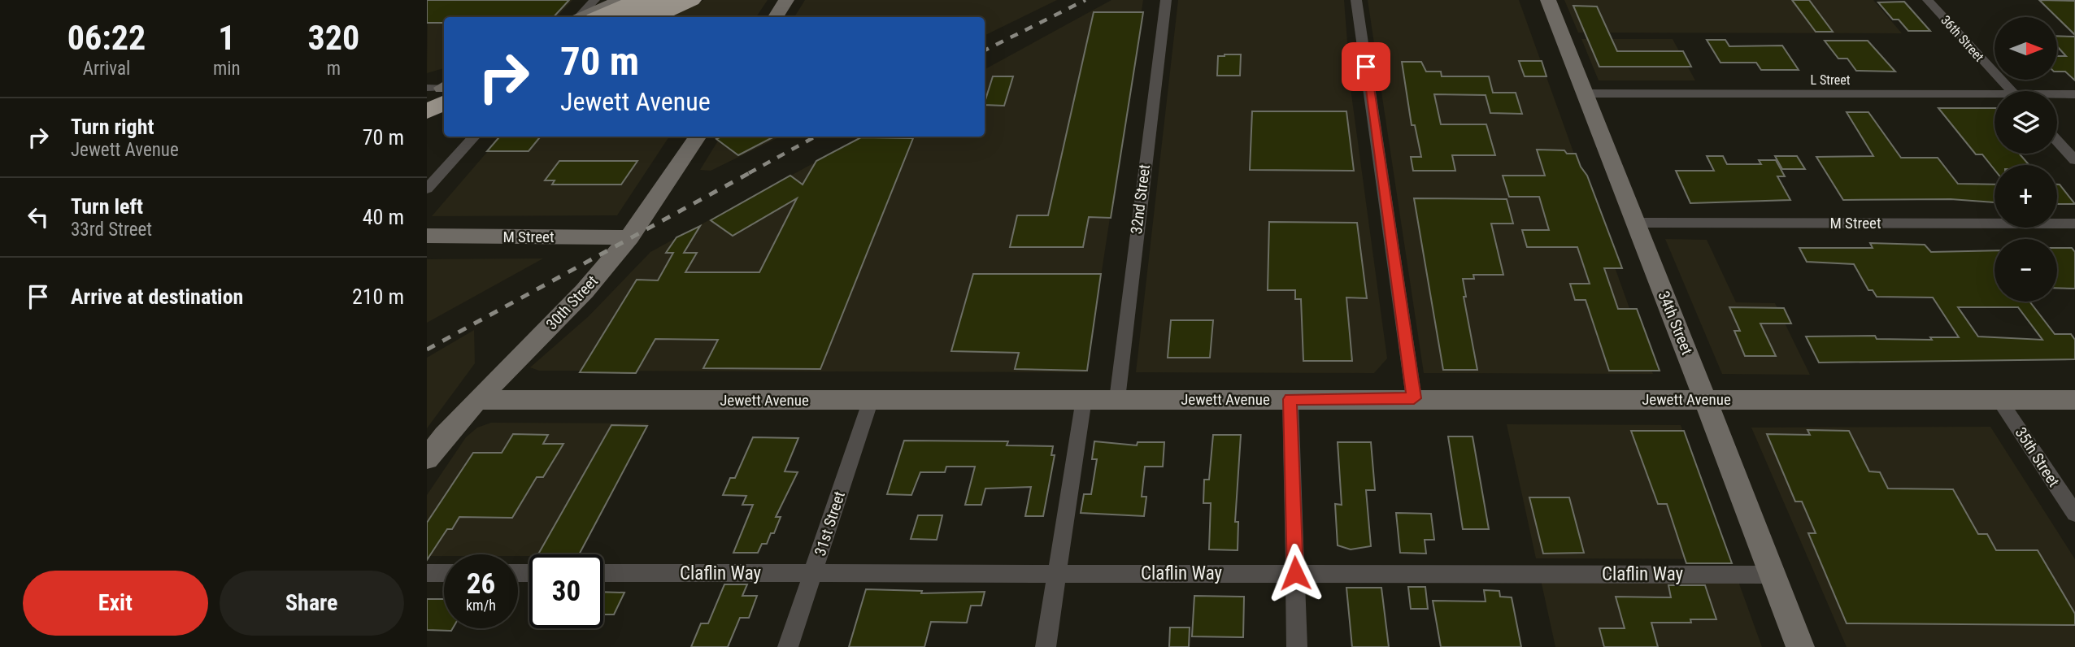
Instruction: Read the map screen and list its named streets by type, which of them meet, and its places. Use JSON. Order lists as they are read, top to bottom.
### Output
{
  "streets": {
    "street": [
      "36th Street",
      "L Street",
      "32nd Street",
      "M Street",
      "30th Street",
      "34th Street",
      "Jewett Avenue",
      "35th Street",
      "31st Street",
      "Claflin Way"
    ]
  },
  "crossings": [
    ["L Street", "34th Street"],
    ["32nd Street", "Jewett Avenue"],
    ["M Street", "30th Street"],
    ["M Street", "34th Street"],
    ["30th Street", "Jewett Avenue"],
    ["34th Street", "Jewett Avenue"],
    ["34th Street", "Claflin Way"],
    ["Jewett Avenue", "35th Street"],
    ["Jewett Avenue", "31st Street"],
    ["31st Street", "Claflin Way"]
  ],
  "north": "right",
  "page": {
    "eta": [
      "06:22",
      "Arrival",
      "1",
      "min",
      "320",
      "m"
    ],
    "map_buttons": ["+", "−"],
    "turn": ["70 m", "Jewett Avenue"],
    "list": [
      {
        "name": "Turn right",
        "note": "Jewett Avenue",
        "value": "70 m"
      },
      {
        "name": "Turn left",
        "note": "33rd Street",
        "value": "40 m"
      },
      {
        "name": "Arrive at destination",
        "value": "210 m"
      }
    ],
    "speed": "26 km/h",
    "limit": "30",
    "buttons": ["Exit", "Share"]
  }
}
